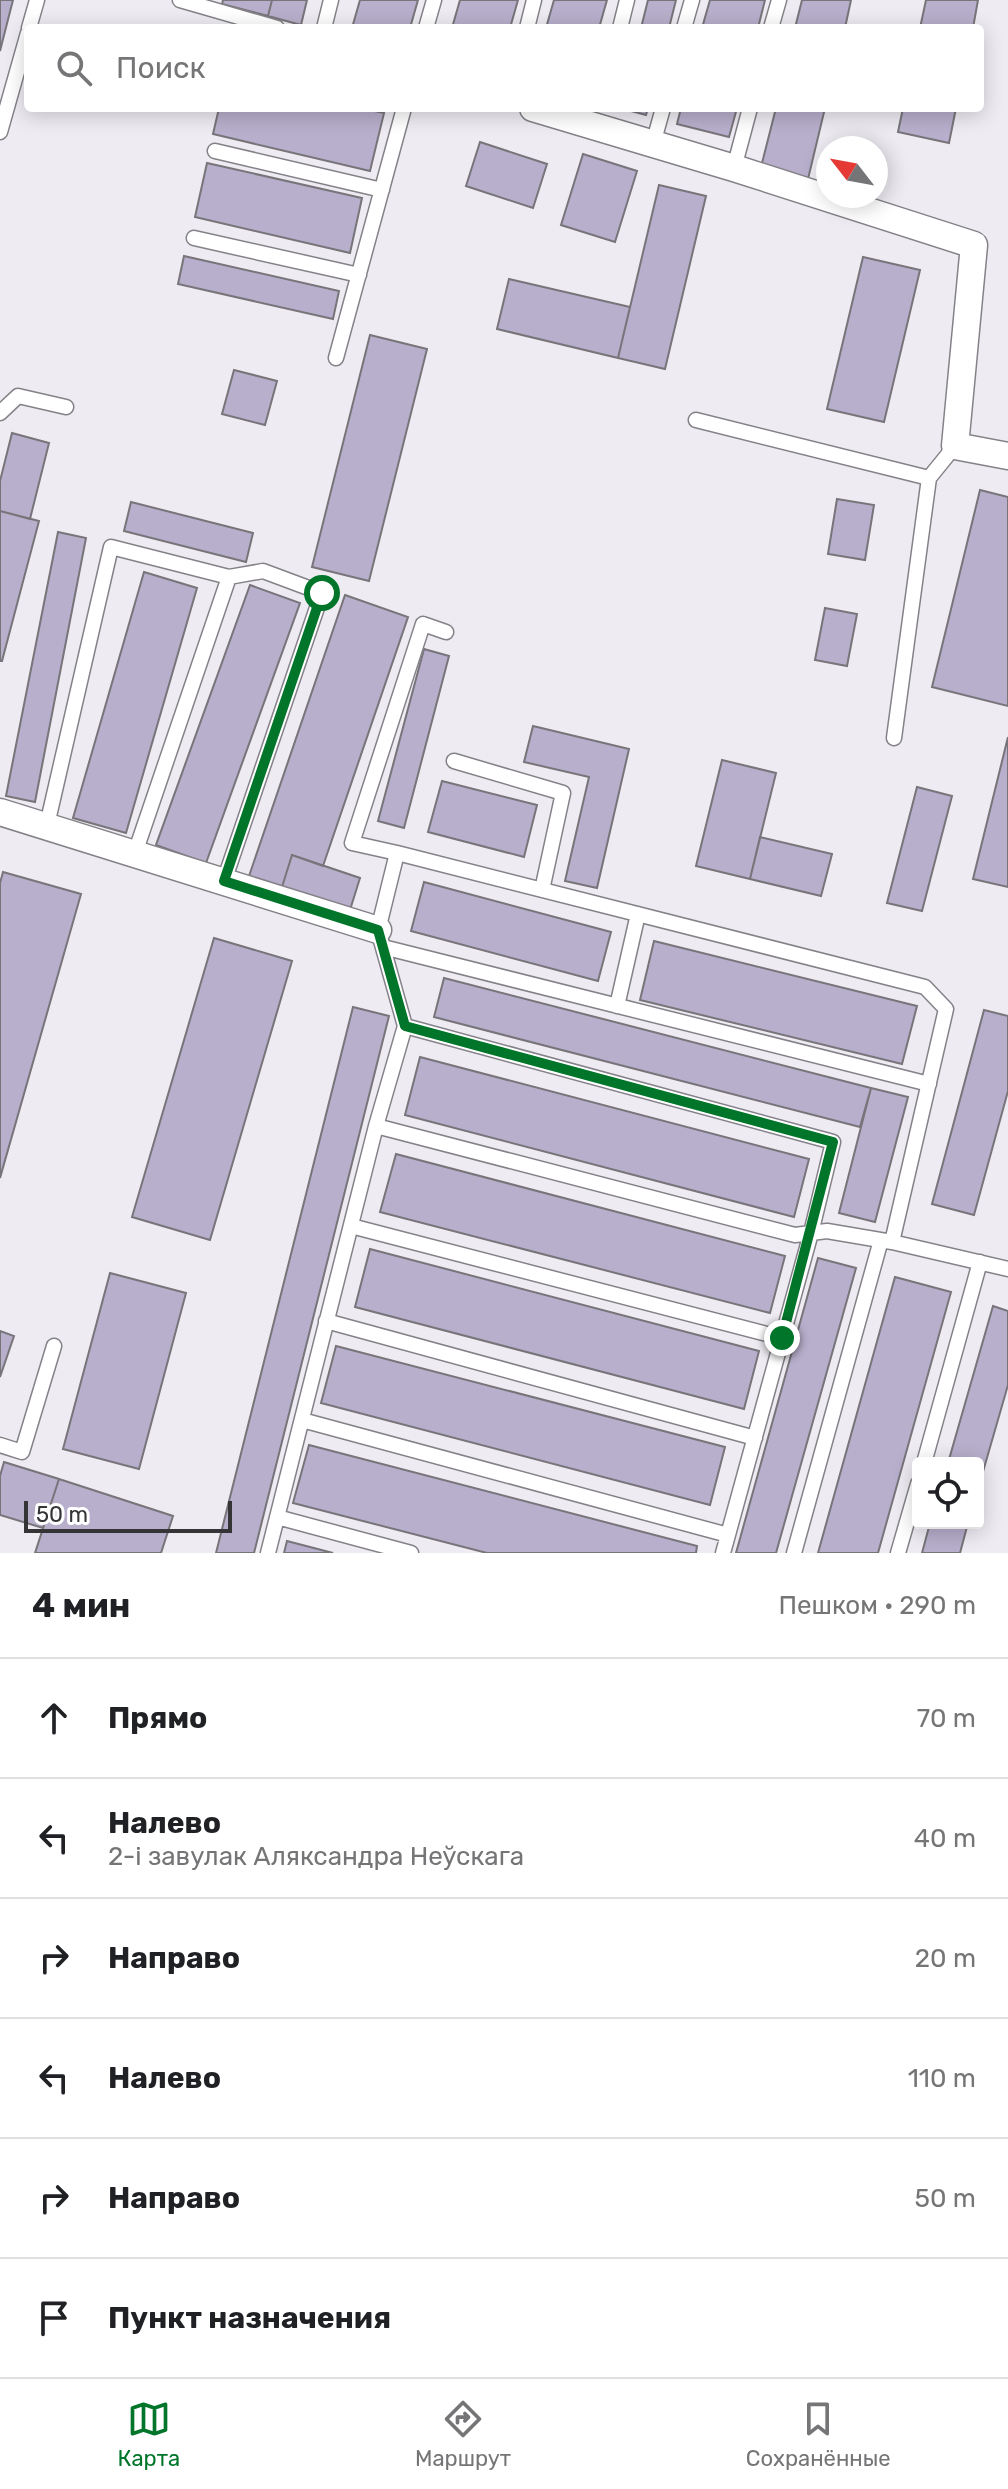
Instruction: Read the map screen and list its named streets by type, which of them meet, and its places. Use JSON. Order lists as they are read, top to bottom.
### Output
{
  "scale_bar": "50 m",
  "north": "top left",
  "page": {
    "search": "Поиск",
    "scale": "50 m",
    "heading": ["4 мин", "Пешком · 290 m"],
    "list": [
      ["Прямо", "70 m"],
      ["Налево", "2-і завулак Аляксандра Неўскага", "40 m"],
      ["Направо", "20 m"],
      ["Налево", "110 m"],
      ["Направо", "50 m"],
      "Пункт назначения"
    ],
    "nav": ["Карта", "Маршрут", "Сохранённые"]
  }
}
